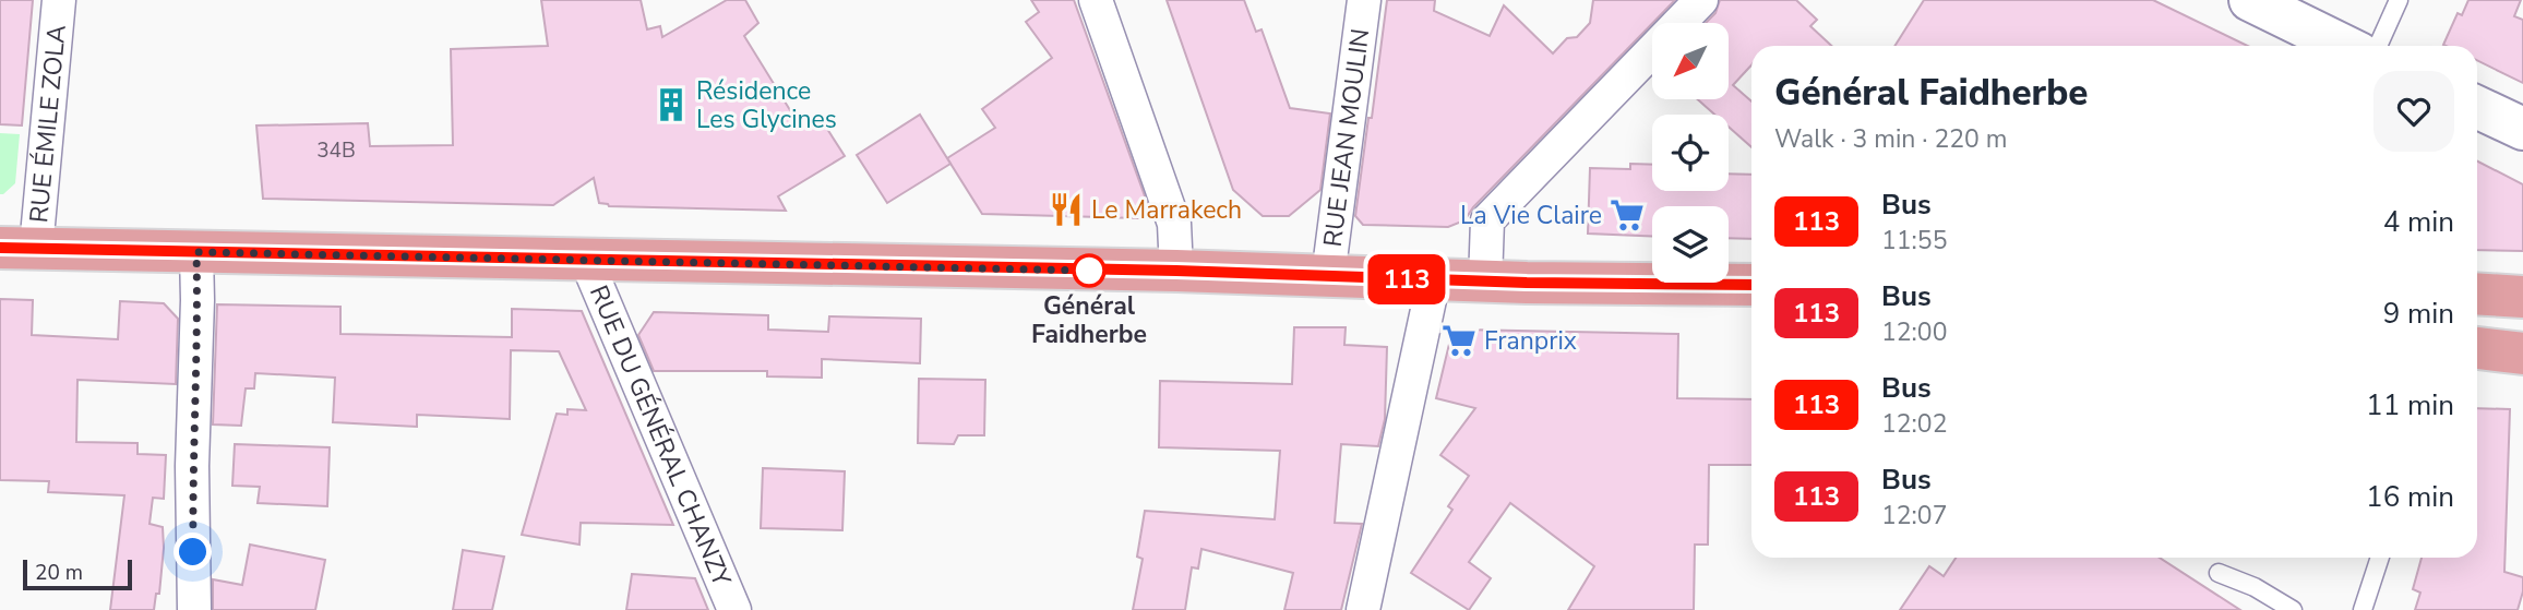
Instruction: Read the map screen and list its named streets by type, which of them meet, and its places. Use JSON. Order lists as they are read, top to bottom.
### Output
{
  "streets": {
    "street": ["RUE ÉMILE ZOLA", "RUE JEAN MOULIN", "RUE DU GÉNÉRAL CHANZY"]
  },
  "places": {
    "building": ["Résidence Les Glycines"],
    "restaurant": ["Le Marrakech"],
    "supermarket": ["La Vie Claire", "Franprix"],
    "other": ["Général Faidherbe"]
  },
  "lines": ["bus line 113"],
  "house_numbers": ["34B"],
  "scale_bar": "20 m",
  "north": "bottom left",
  "page": {
    "on_map": "113",
    "heading": ["Général Faidherbe", "Walk · 3 min · 220 m"],
    "list": [
      {
        "mark": "113",
        "name": "Bus",
        "note": "11:55",
        "value": "4 min"
      },
      {
        "mark": "113",
        "name": "Bus",
        "note": "12:00",
        "value": "9 min"
      },
      {
        "mark": "113",
        "name": "Bus",
        "note": "12:02",
        "value": "11 min"
      },
      {
        "mark": "113",
        "name": "Bus",
        "note": "12:07",
        "value": "16 min"
      }
    ],
    "scale": "20 m"
  }
}
